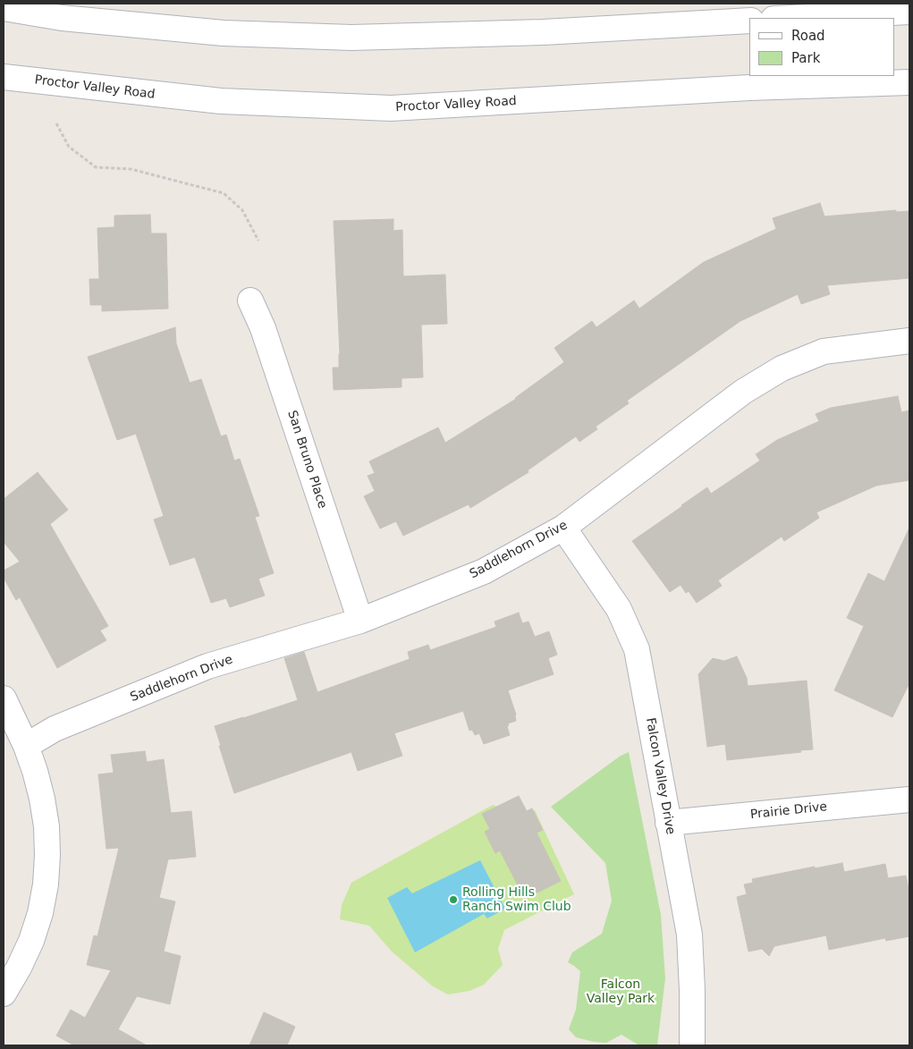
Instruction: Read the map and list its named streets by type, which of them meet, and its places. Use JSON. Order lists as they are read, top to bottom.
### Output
{
  "streets": {
    "street": [
      "Proctor Valley Road",
      "San Bruno Place",
      "Saddlehorn Drive",
      "Falcon Valley Drive",
      "Prairie Drive"
    ]
  },
  "crossings": [
    ["San Bruno Place", "Saddlehorn Drive"],
    ["Saddlehorn Drive", "Falcon Valley Drive"],
    ["Falcon Valley Drive", "Prairie Drive"]
  ],
  "parks": ["Falcon Valley Park"],
  "places": ["Rolling Hills Ranch Swim Club"],
  "legend": ["Road", "Park"]
}
